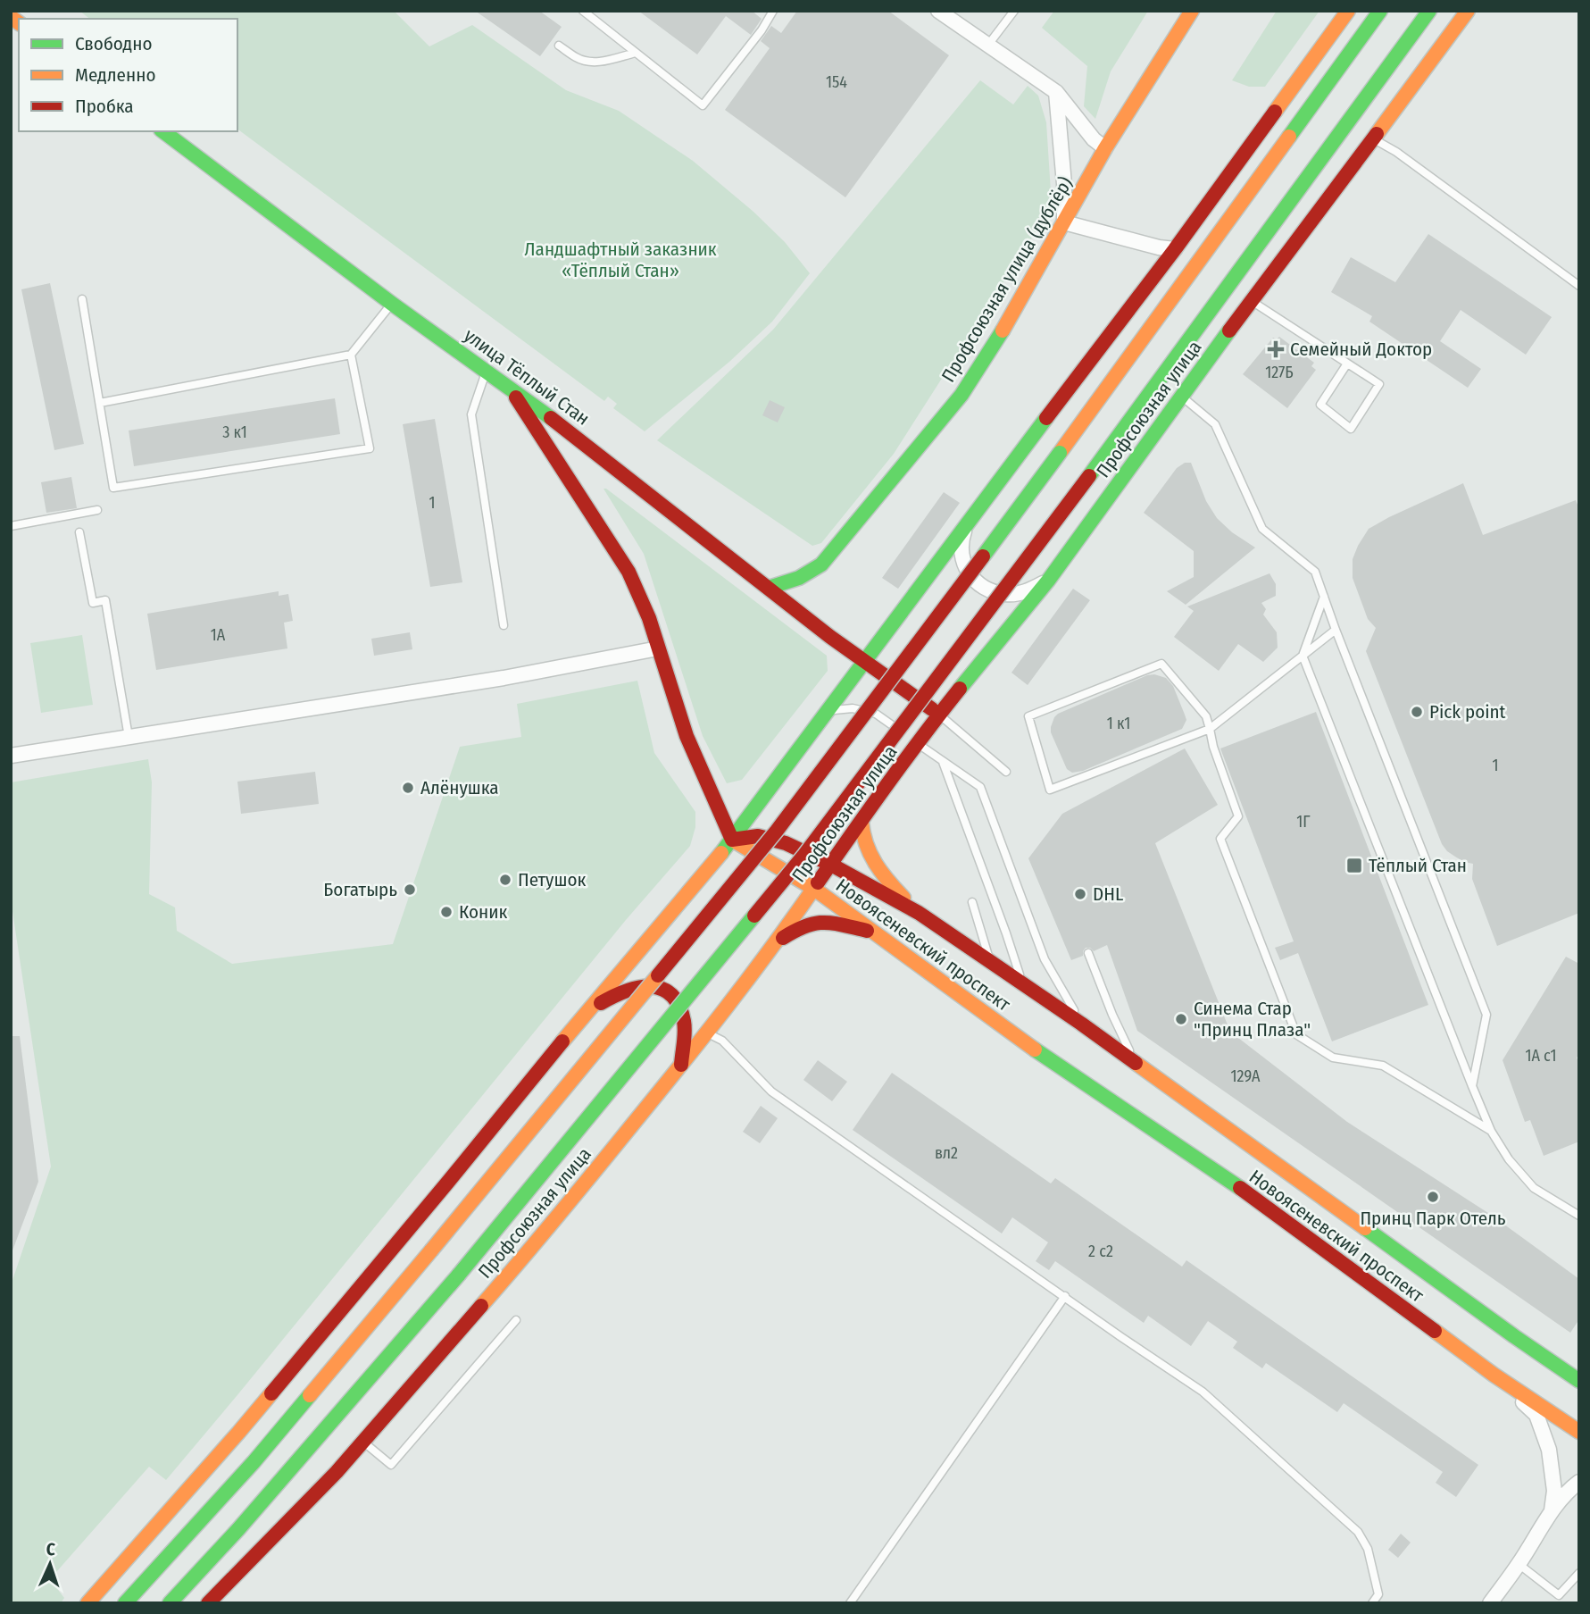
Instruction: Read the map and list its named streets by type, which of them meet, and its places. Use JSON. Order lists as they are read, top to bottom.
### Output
{
  "streets": {
    "main road": [
      "Профсоюзная улица (дублёр)",
      "улица Тёплый Стан",
      "Профсоюзная улица",
      "Новоясеневский проспект"
    ]
  },
  "crossings": [
    ["Профсоюзная улица (дублёр)", "улица Тёплый Стан"],
    ["улица Тёплый Стан", "Профсоюзная улица"],
    ["Профсоюзная улица", "Новоясеневский проспект"]
  ],
  "parks": ["Ландшафтный заказник «Тёплый Стан»"],
  "places": {
    "health": ["Семейный Доктор"],
    "other": [
      "Pick point",
      "Алёнушка",
      "Петушок",
      "Богатырь",
      "DHL",
      "Коник",
      "Синема Стар \"Принц Плаза\"",
      "Принц Парк Отель"
    ],
    "transit": ["Тёплый Стан"]
  },
  "house_numbers": [
    "154",
    "127Б",
    "3 к1",
    "1",
    "1А",
    "1 к1",
    "1",
    "1Г",
    "1А с1",
    "129А",
    "вл2",
    "2 с2"
  ],
  "legend": ["Свободно", "Медленно", "Пробка"],
  "north": "top"
}
